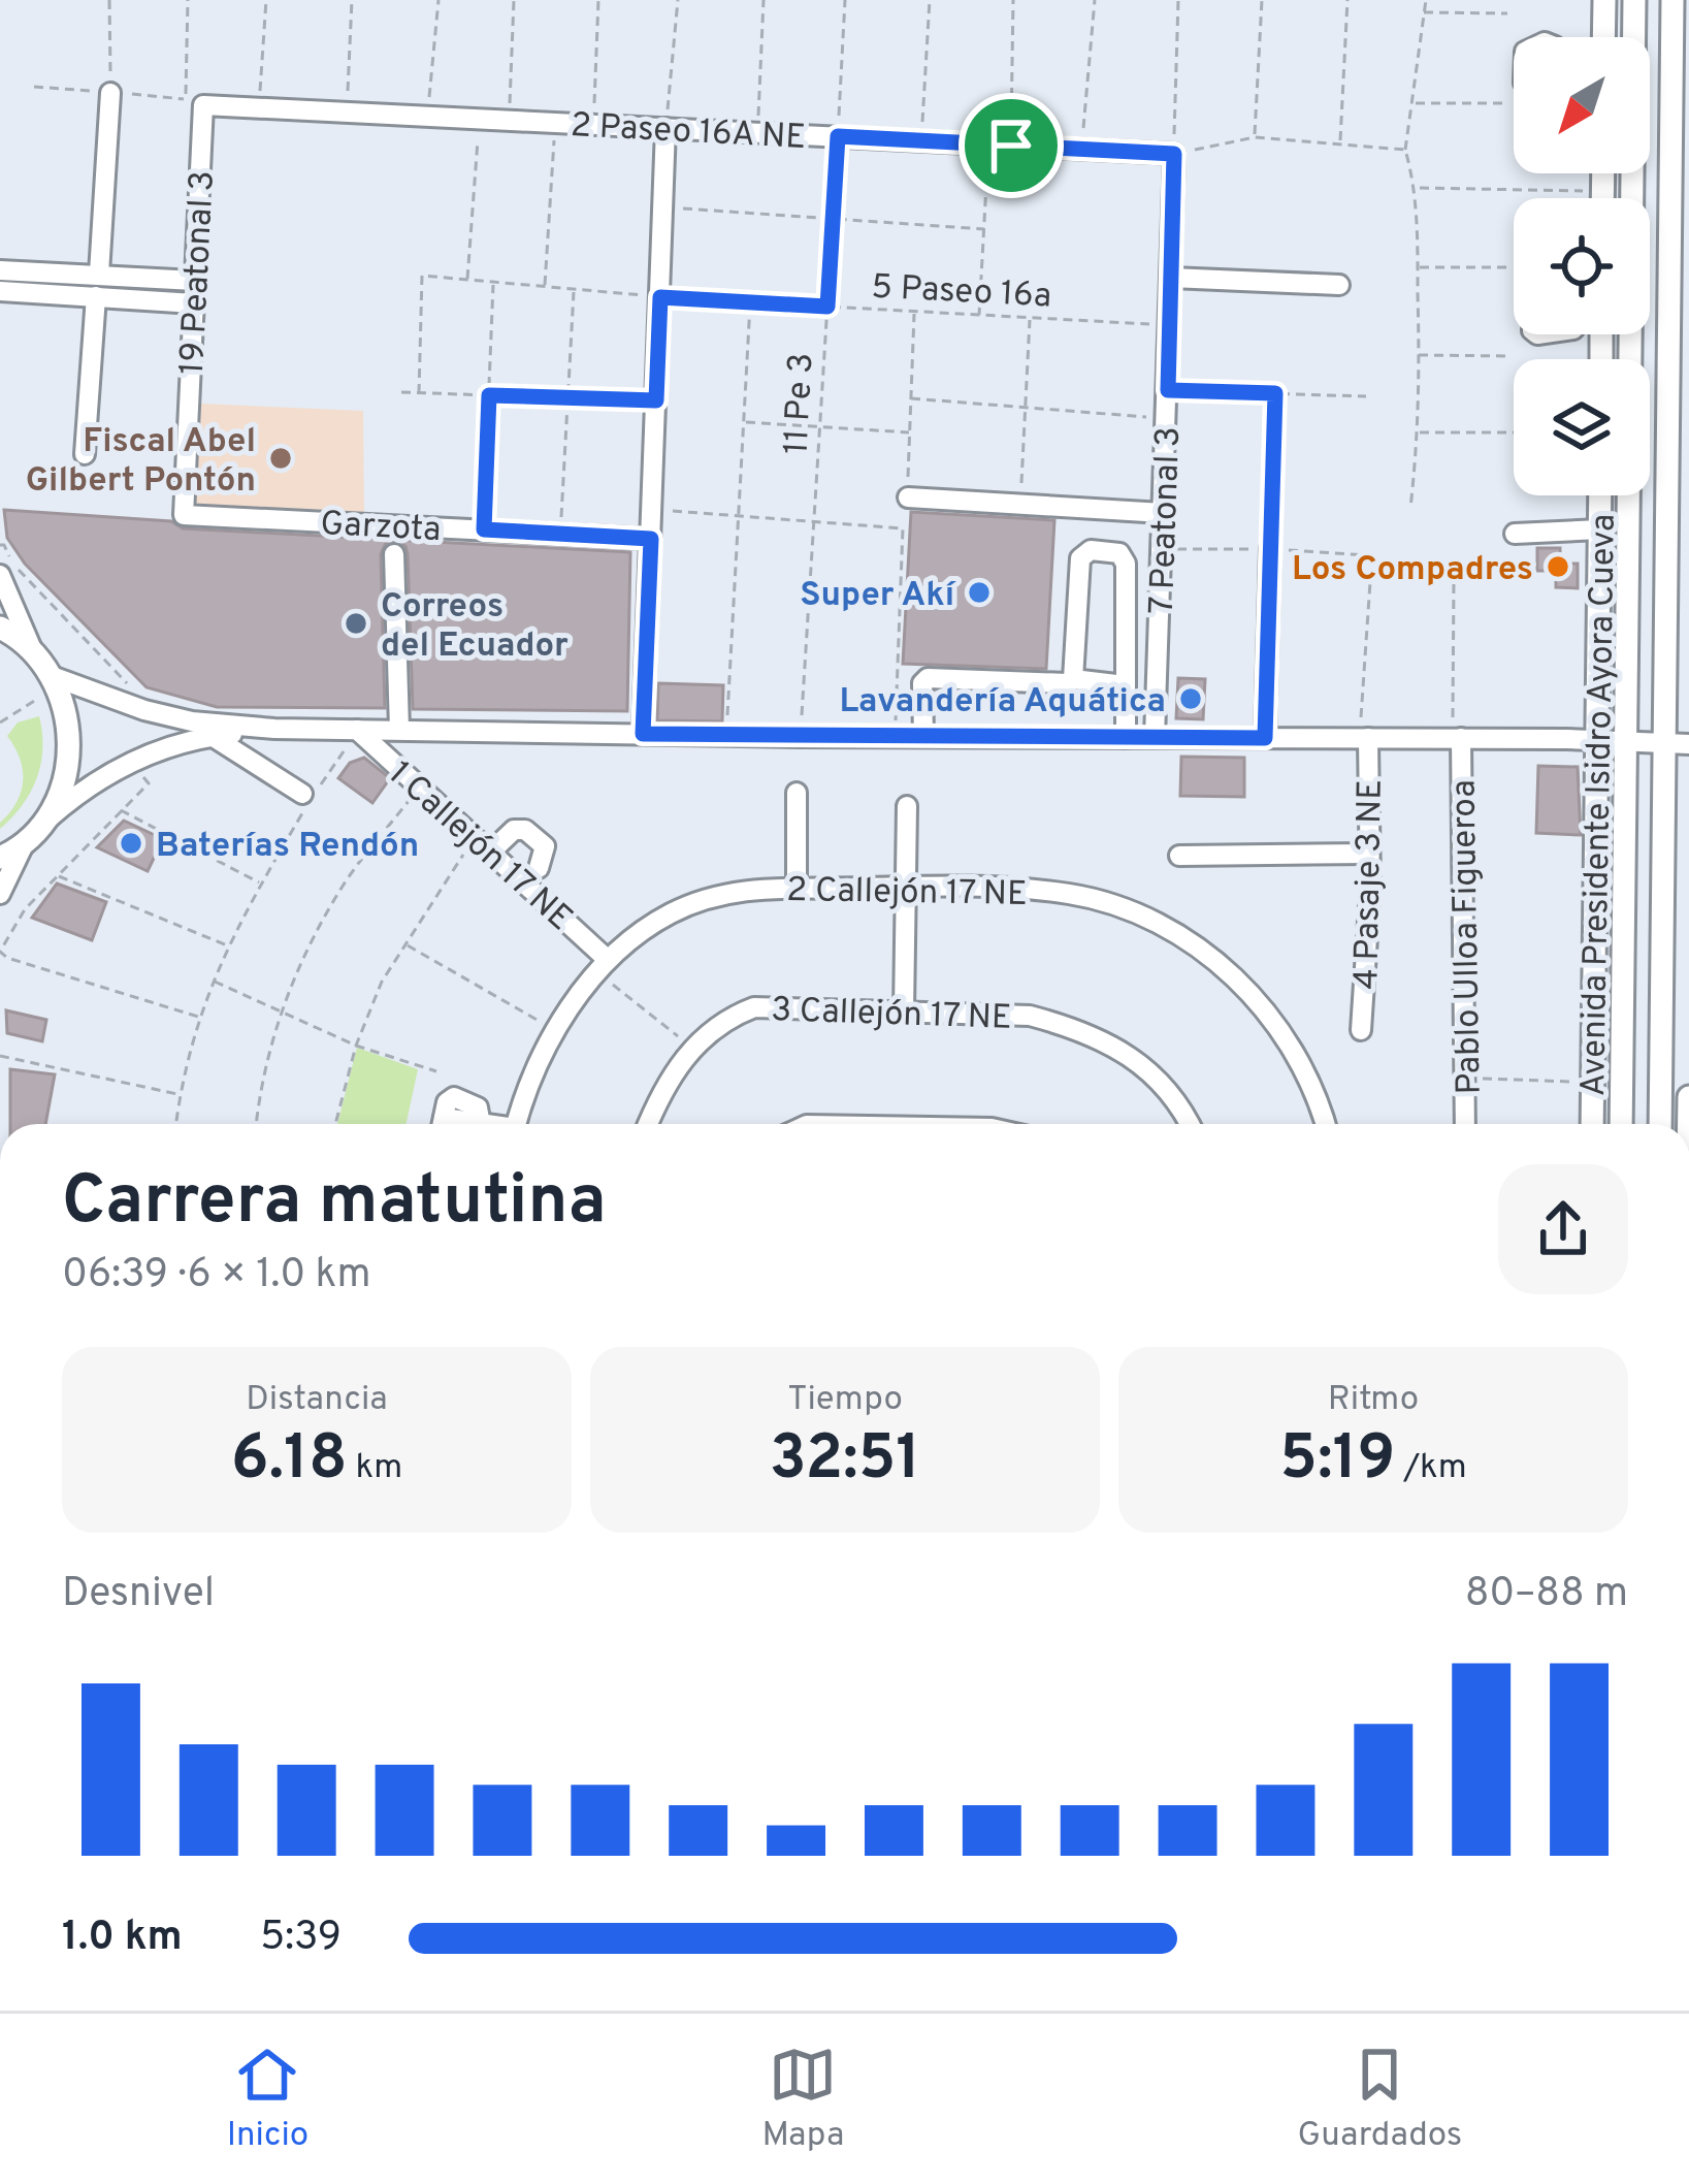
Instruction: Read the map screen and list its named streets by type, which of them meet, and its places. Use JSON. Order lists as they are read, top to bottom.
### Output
{
  "streets": {
    "main road": ["Avenida Presidente Isidro Ayora Cueva"],
    "street": [
      "2 Paseo 16A NE",
      "19 Peatonal 3",
      "7 Peatonal 3",
      "Garzota",
      "1 Callejón 17 NE",
      "4 Pasaje 3 NE",
      "2 Callejón 17 NE",
      "Pablo Ulloa Figueroa",
      "3 Callejón 17 NE"
    ],
    "path": ["5 Paseo 16a", "11 Pe 3"]
  },
  "crossings": [
    ["2 Paseo 16A NE", "19 Peatonal 3"],
    ["2 Paseo 16A NE", "11 Pe 3"],
    ["2 Paseo 16A NE", "7 Peatonal 3"],
    ["19 Peatonal 3", "Garzota"],
    ["5 Paseo 16a", "11 Pe 3"],
    ["5 Paseo 16a", "7 Peatonal 3"],
    ["1 Callejón 17 NE", "2 Callejón 17 NE"]
  ],
  "places": [
    "Fiscal Abel Gilbert Pontón",
    "Los Compadres",
    "Super Akí",
    "Correos del Ecuador",
    "Lavandería Aquática",
    "Baterías Rendón"
  ],
  "north": "bottom left",
  "page": {
    "heading": ["Carrera matutina", "06:39 · 6 × 1.0 km"],
    "stats": [
      ["Distancia", "6.18 km"],
      ["Tiempo", "32:51"],
      ["Ritmo", "5:19 /km"]
    ],
    "chart": ["Desnivel", "80–88 m"],
    "list": [
      {
        "name": "1.0 km",
        "note": "5:39"
      }
    ],
    "tabs": ["Inicio", "Mapa", "Guardados"]
  }
}
